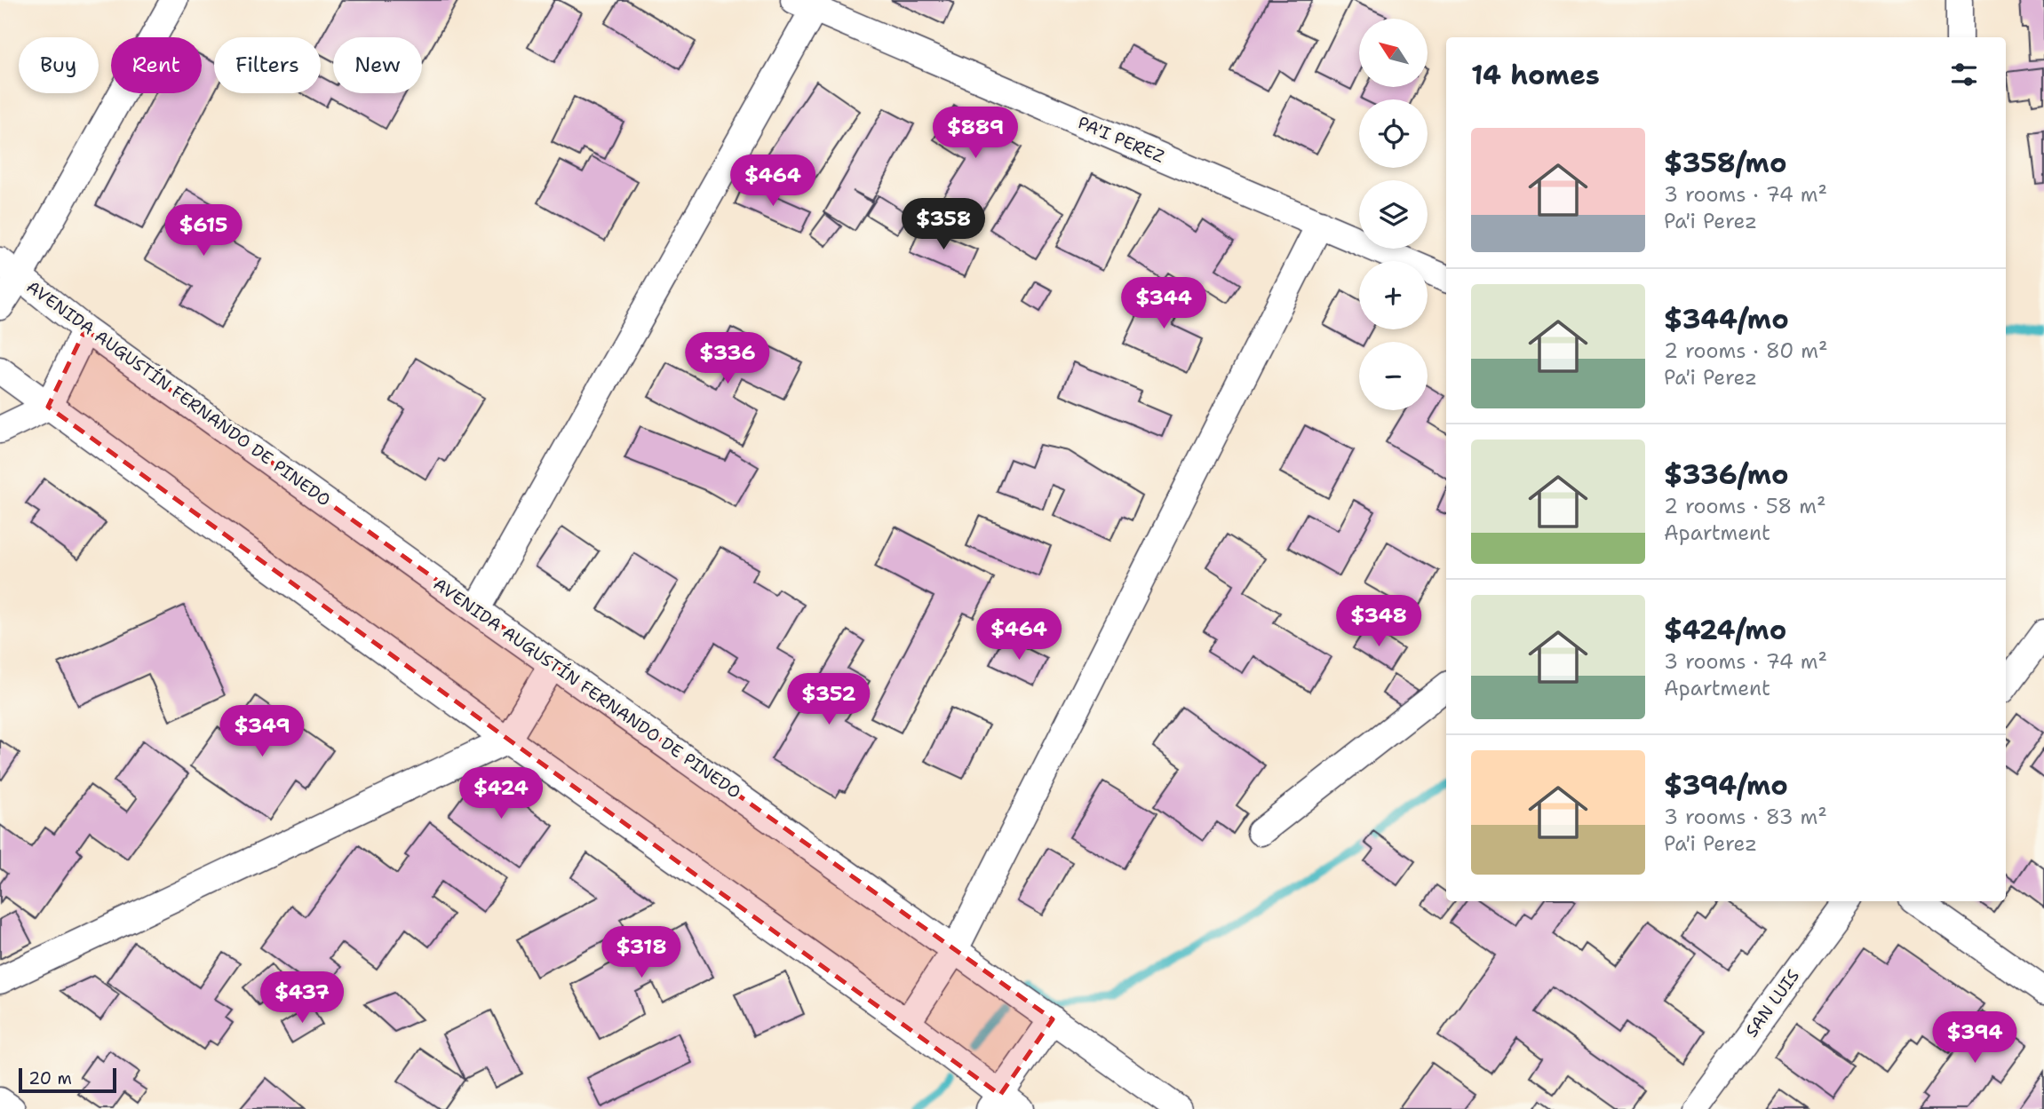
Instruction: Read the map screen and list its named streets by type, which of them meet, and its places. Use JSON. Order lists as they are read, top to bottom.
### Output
{
  "streets": {
    "street": ["PA'I PEREZ", "AVENIDA AUGUSTÍN FERNANDO DE PINEDO", "SAN LUIS"]
  },
  "scale_bar": "20 m",
  "north": "top left",
  "page": {
    "map_buttons": ["+", "−"],
    "chip": [
      "Buy",
      "Rent",
      "Filters",
      "New"
    ],
    "heading": "14 homes",
    "price": [
      "$889",
      "$464",
      "$358",
      "$615",
      "$344",
      "$336",
      "$348",
      "$464",
      "$352",
      "$349",
      "$424",
      "$318",
      "$437",
      "$394"
    ],
    "list": [
      {
        "name": "$358/mo",
        "note": "3 rooms · 74 m² · Pa'i Perez"
      },
      {
        "name": "$344/mo",
        "note": "2 rooms · 80 m² · Pa'i Perez"
      },
      {
        "name": "$336/mo",
        "note": "2 rooms · 58 m² · Apartment"
      },
      {
        "name": "$424/mo",
        "note": "3 rooms · 74 m² · Apartment"
      },
      {
        "name": "$394/mo",
        "note": "3 rooms · 83 m² · Pa'i Perez"
      }
    ],
    "scale": "20 m"
  }
}
